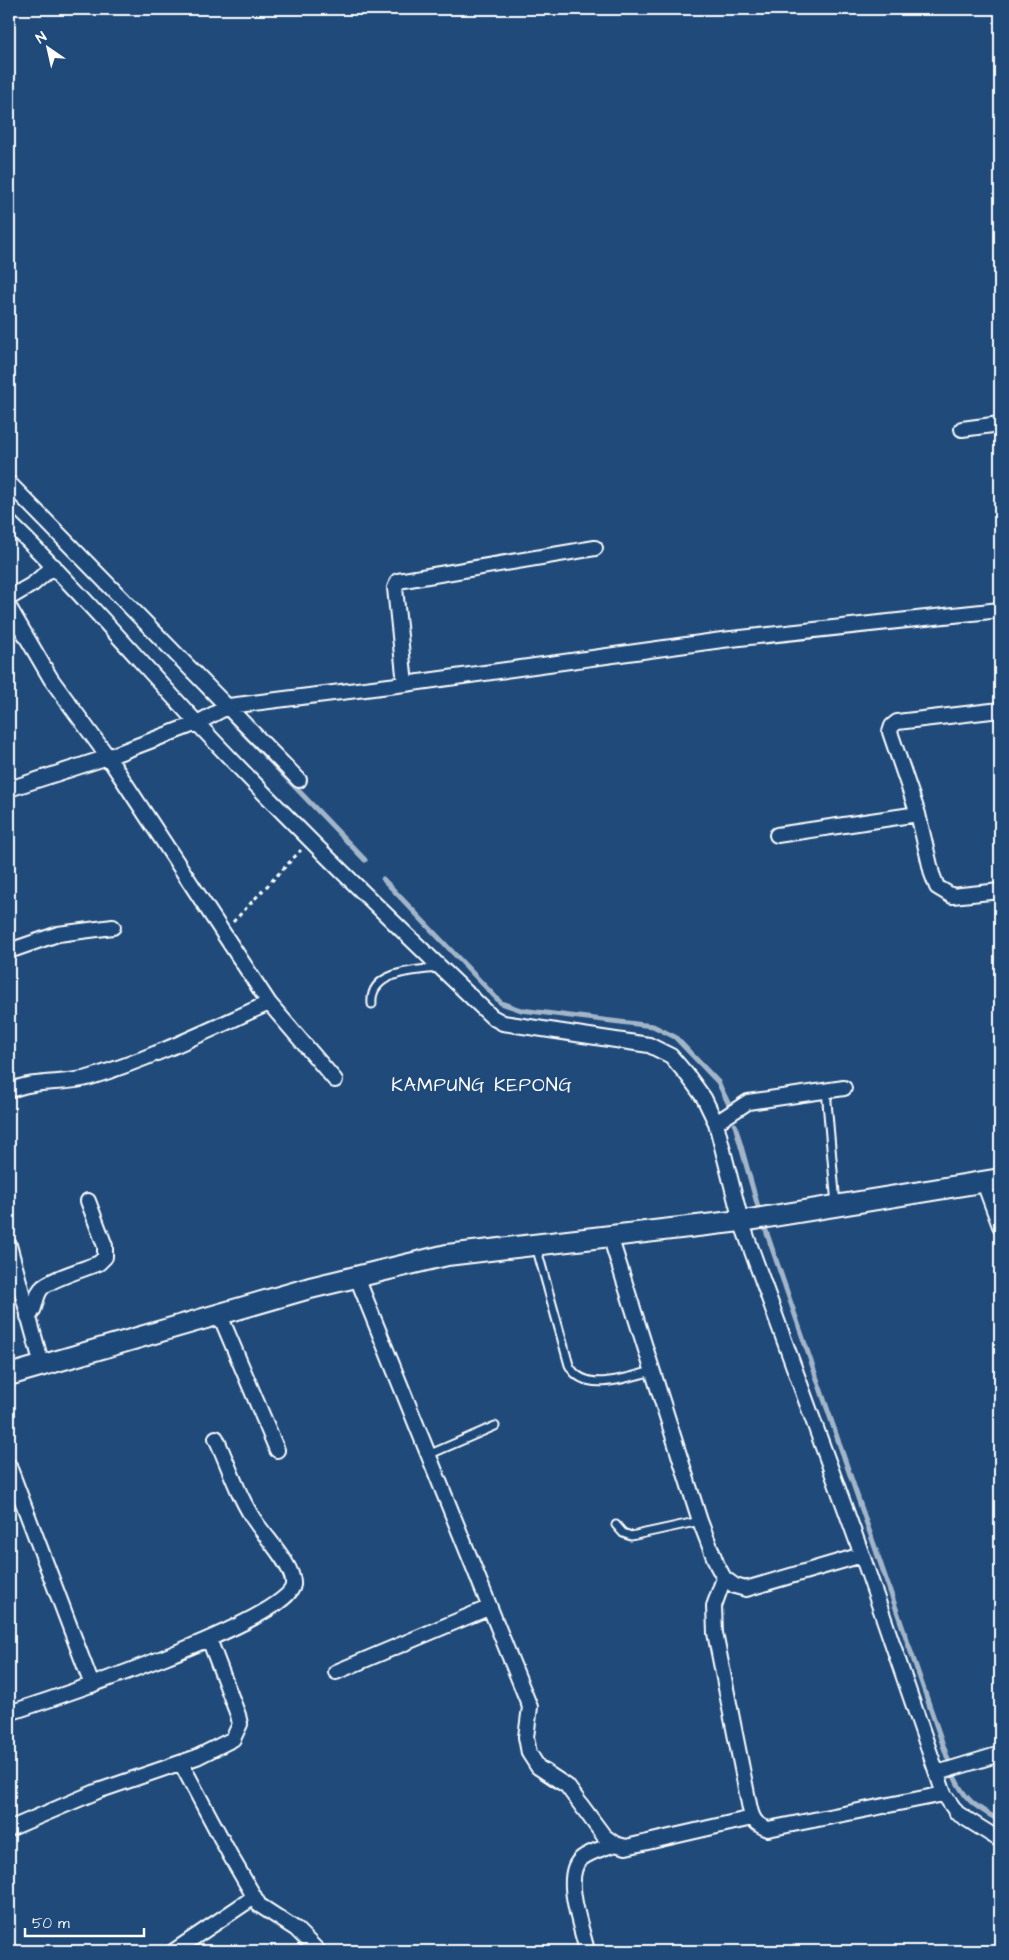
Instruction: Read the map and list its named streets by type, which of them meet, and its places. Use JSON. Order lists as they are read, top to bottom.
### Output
{
  "districts": ["KAMPUNG KEPONG"],
  "scale_bar": "50 m",
  "north": "top left"
}
